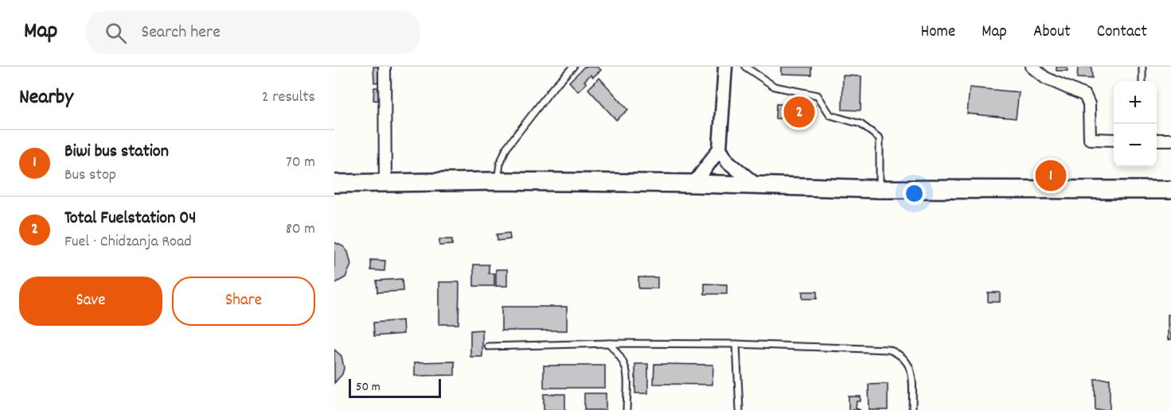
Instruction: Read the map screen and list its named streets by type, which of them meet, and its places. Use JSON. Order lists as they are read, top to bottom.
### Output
{
  "scale_bar": "50 m",
  "page": {
    "header": "Map",
    "search": "Search here",
    "nav": [
      "Home",
      "Map",
      "About",
      "Contact"
    ],
    "heading": ["Nearby", "2 results"],
    "map_buttons": ["+", "−"],
    "pins": ["2", "1"],
    "list": [
      {
        "mark": "1",
        "name": "Biwi bus station",
        "note": "Bus stop",
        "value": "70 m"
      },
      {
        "mark": "2",
        "name": "Total Fuelstation 04",
        "note": "Fuel · Chidzanja Road",
        "value": "80 m"
      }
    ],
    "buttons": ["Save", "Share"],
    "scale": "50 m"
  }
}
